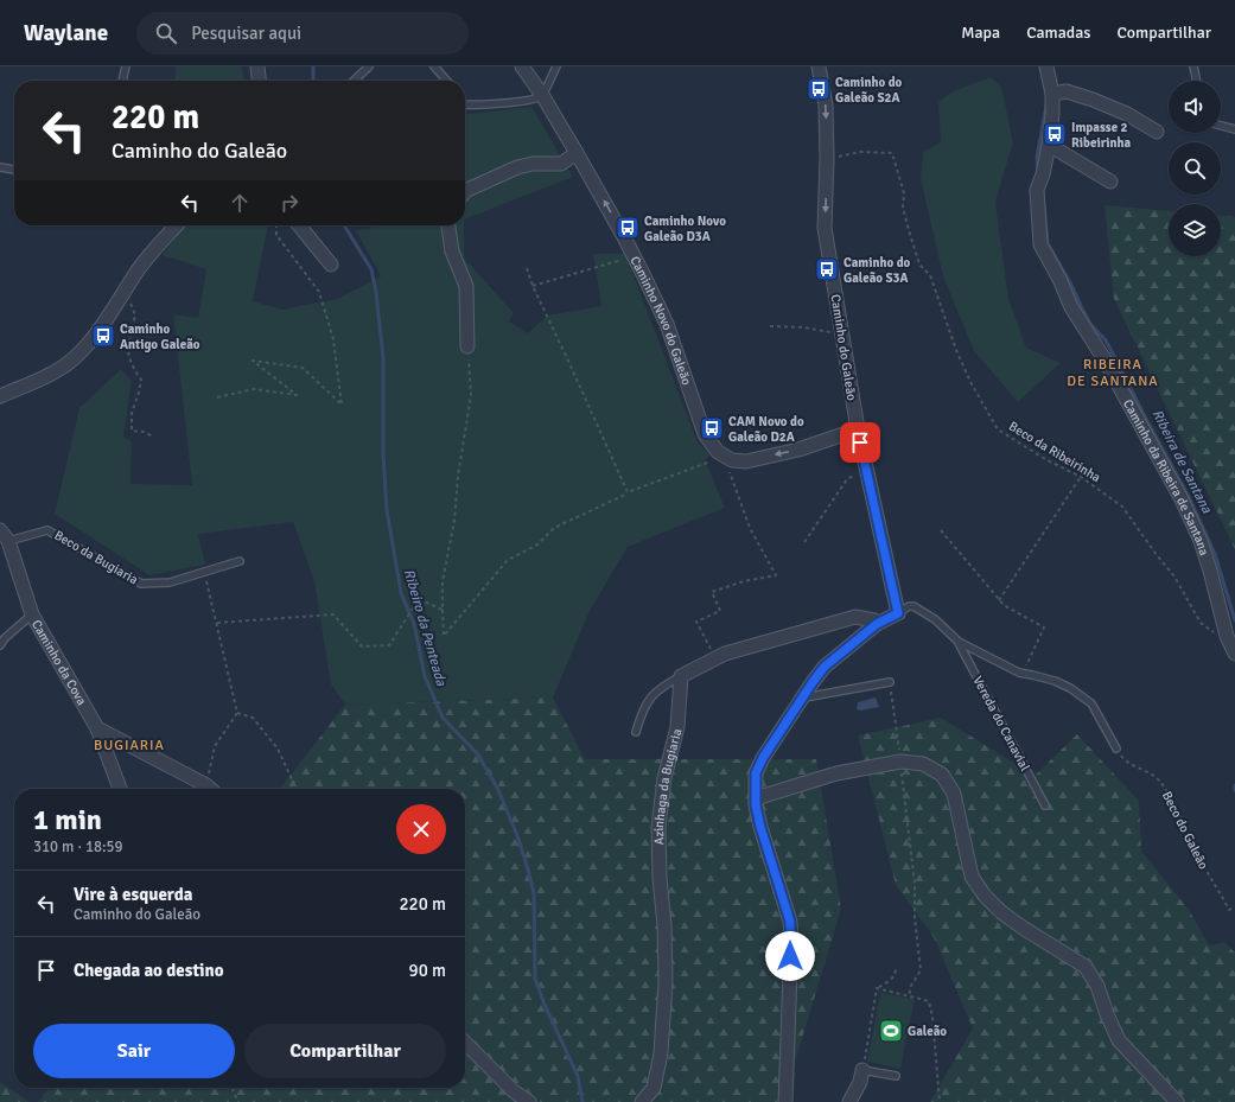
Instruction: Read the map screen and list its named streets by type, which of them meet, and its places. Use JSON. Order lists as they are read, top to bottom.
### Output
{
  "streets": {
    "street": [
      "Caminho Novo do Galeão",
      "Caminho do Galeão",
      "Caminho da Ribeira de Santana",
      "Caminho da Cova",
      "Azinhaga da Bugiaria"
    ],
    "lane": ["Beco da Bugiaria", "Vereda do Canavial"],
    "path": ["Beco da Ribeirinha", "Beco do Galeão"]
  },
  "crossings": [
    ["Caminho do Galeão", "Beco da Ribeirinha"],
    ["Beco da Ribeirinha", "Caminho da Ribeira de Santana"],
    ["Beco da Bugiaria", "Caminho da Cova"]
  ],
  "one_way": ["Caminho do Galeão"],
  "districts": ["RIBEIRA DE SANTANA", "BUGIARIA"],
  "water": ["Ribeira de Santana", "Ribeiro da Penteada"],
  "places": {
    "bus stop": [
      "Caminho do Galeão S2A",
      "Impasse 2 Ribeirinha",
      "Caminho Novo Galeão D3A",
      "Caminho do Galeão S3A",
      "Caminho Antigo Galeão",
      "CAM Novo do Galeão D2A"
    ],
    "sports": ["Galeão"]
  },
  "page": {
    "header": "Waylane",
    "search": "Pesquisar aqui",
    "nav": ["Mapa", "Camadas", "Compartilhar"],
    "turn": ["220 m", "Caminho do Galeão"],
    "heading": ["1 min", "310 m · 18:59"],
    "list": [
      {
        "name": "Vire à esquerda",
        "note": "Caminho do Galeão",
        "value": "220 m"
      },
      {
        "name": "Chegada ao destino",
        "value": "90 m"
      }
    ],
    "buttons": ["Sair", "Compartilhar"]
  }
}
